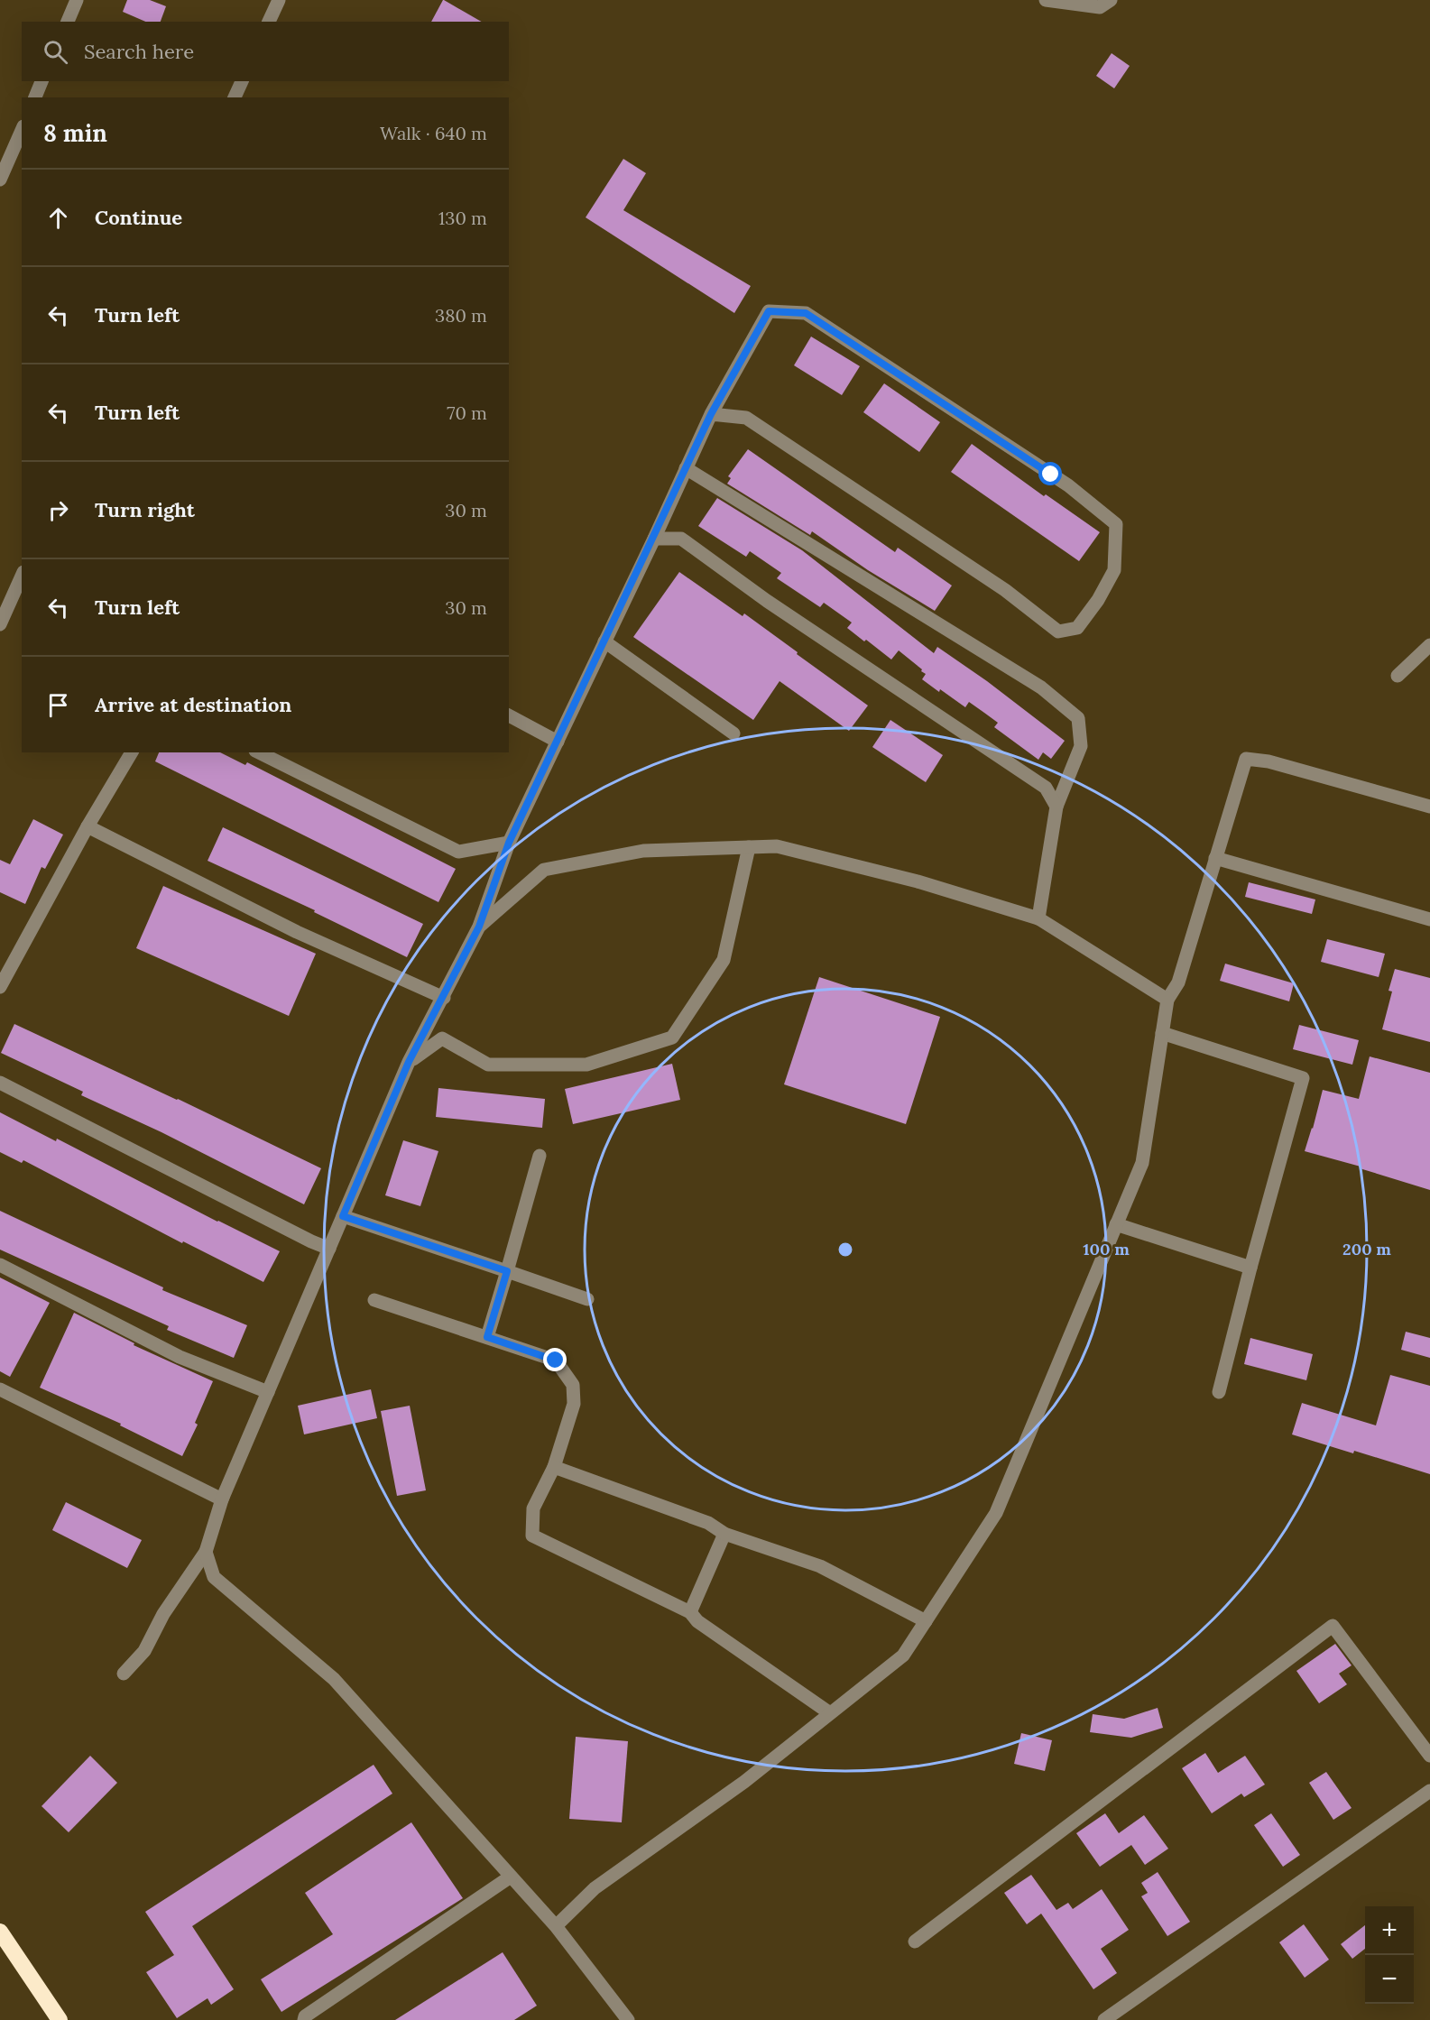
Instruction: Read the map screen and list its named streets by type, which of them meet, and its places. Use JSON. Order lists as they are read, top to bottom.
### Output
{
  "page": {
    "search": "Search here",
    "heading": ["8 min", "Walk · 640 m"],
    "list": [
      ["Continue", "130 m"],
      ["Turn left", "380 m"],
      ["Turn left", "70 m"],
      ["Turn right", "30 m"],
      ["Turn left", "30 m"],
      "Arrive at destination"
    ],
    "map_buttons": ["+", "−"]
  },
  "rings": ["100 m", "200 m"]
}
